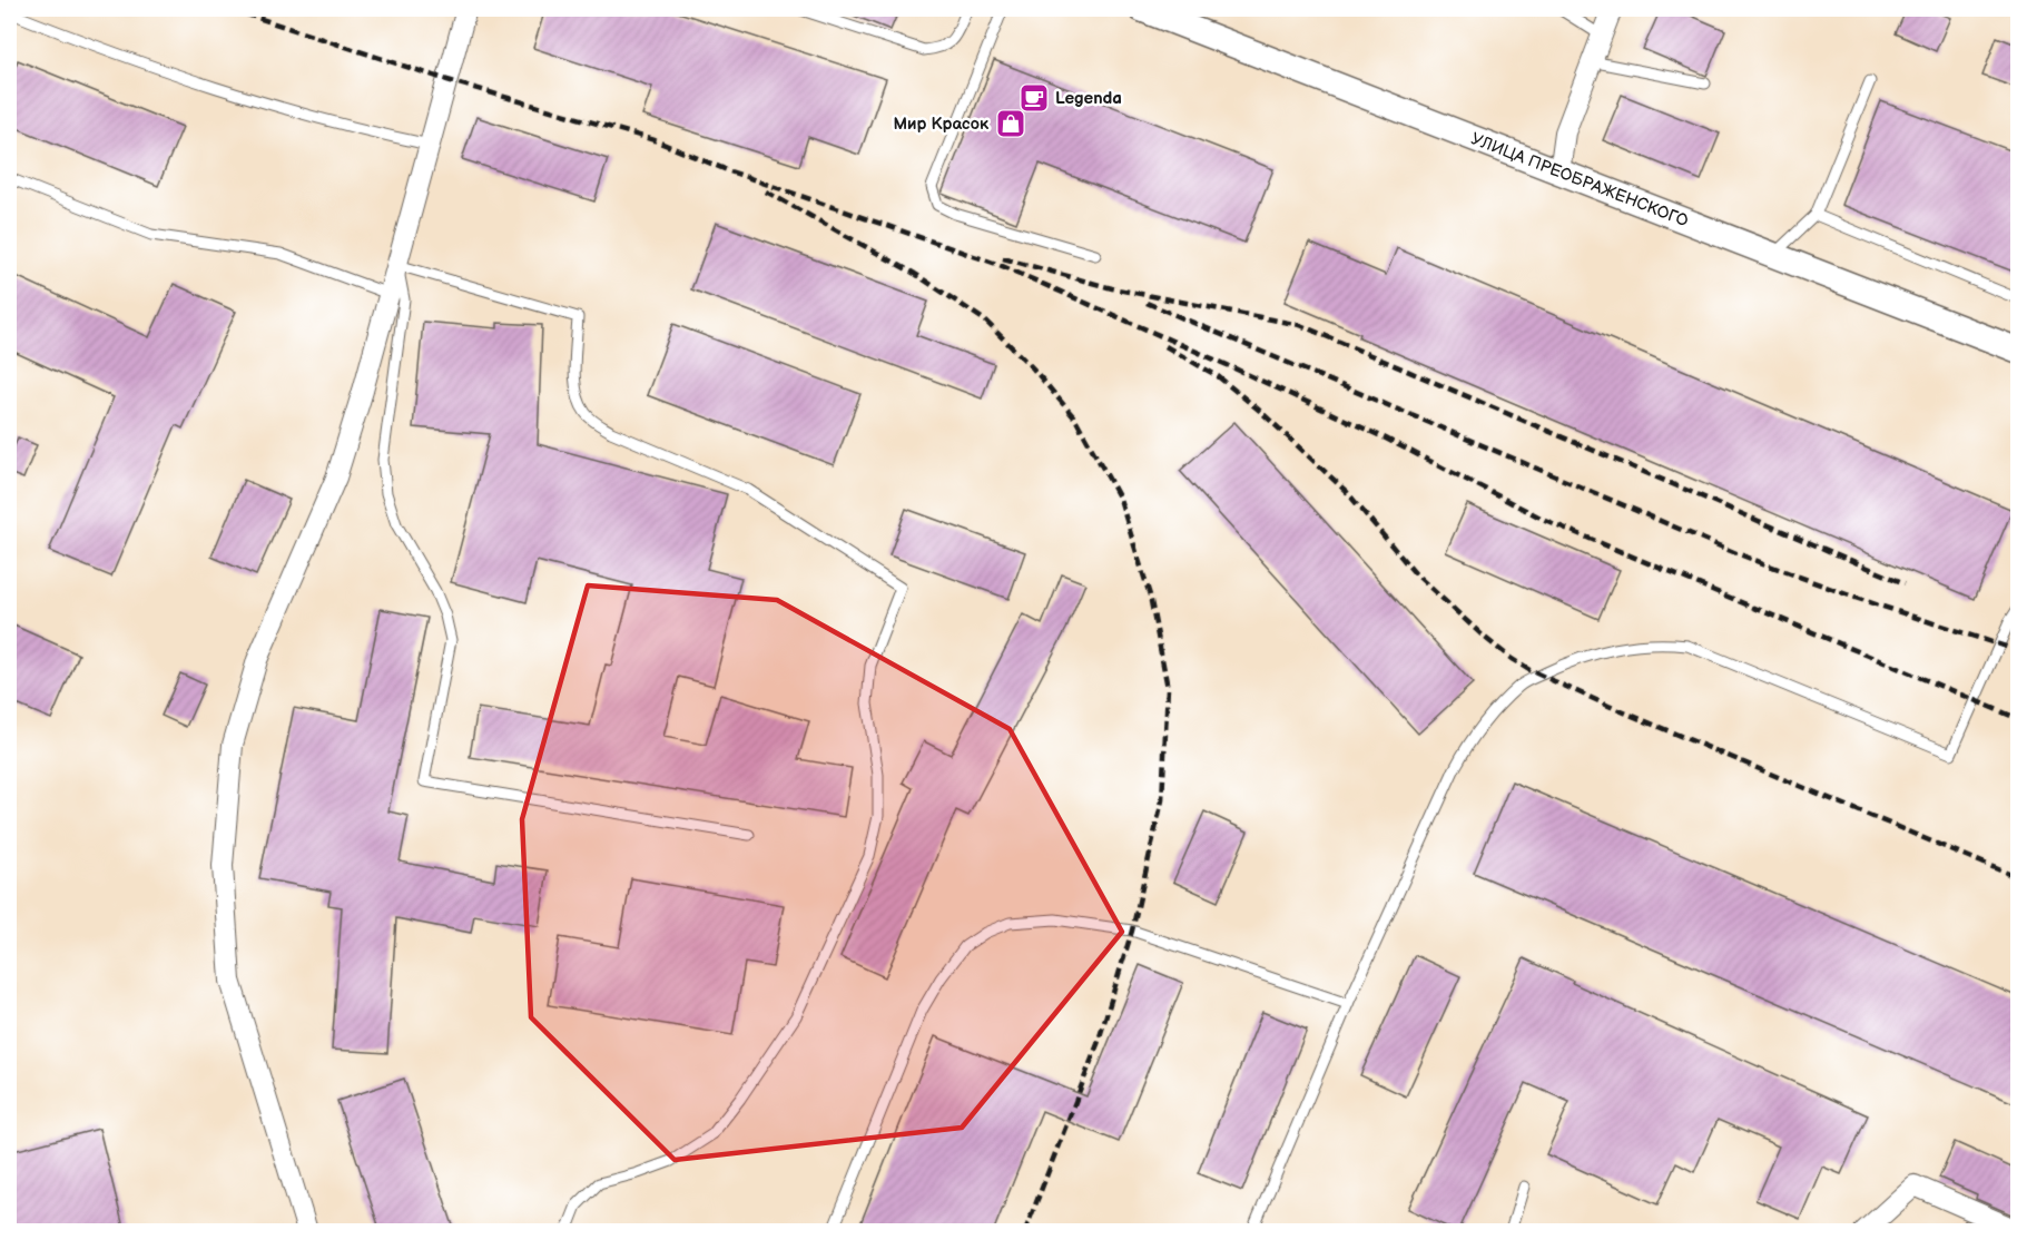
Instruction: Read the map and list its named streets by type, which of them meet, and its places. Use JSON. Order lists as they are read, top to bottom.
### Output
{
  "streets": {
    "street": ["УЛИЦА ПРЕОБРАЖЕНСКОГО"]
  },
  "places": {
    "cafe": ["Legenda"],
    "shop": ["Мир Красок"]
  }
}
